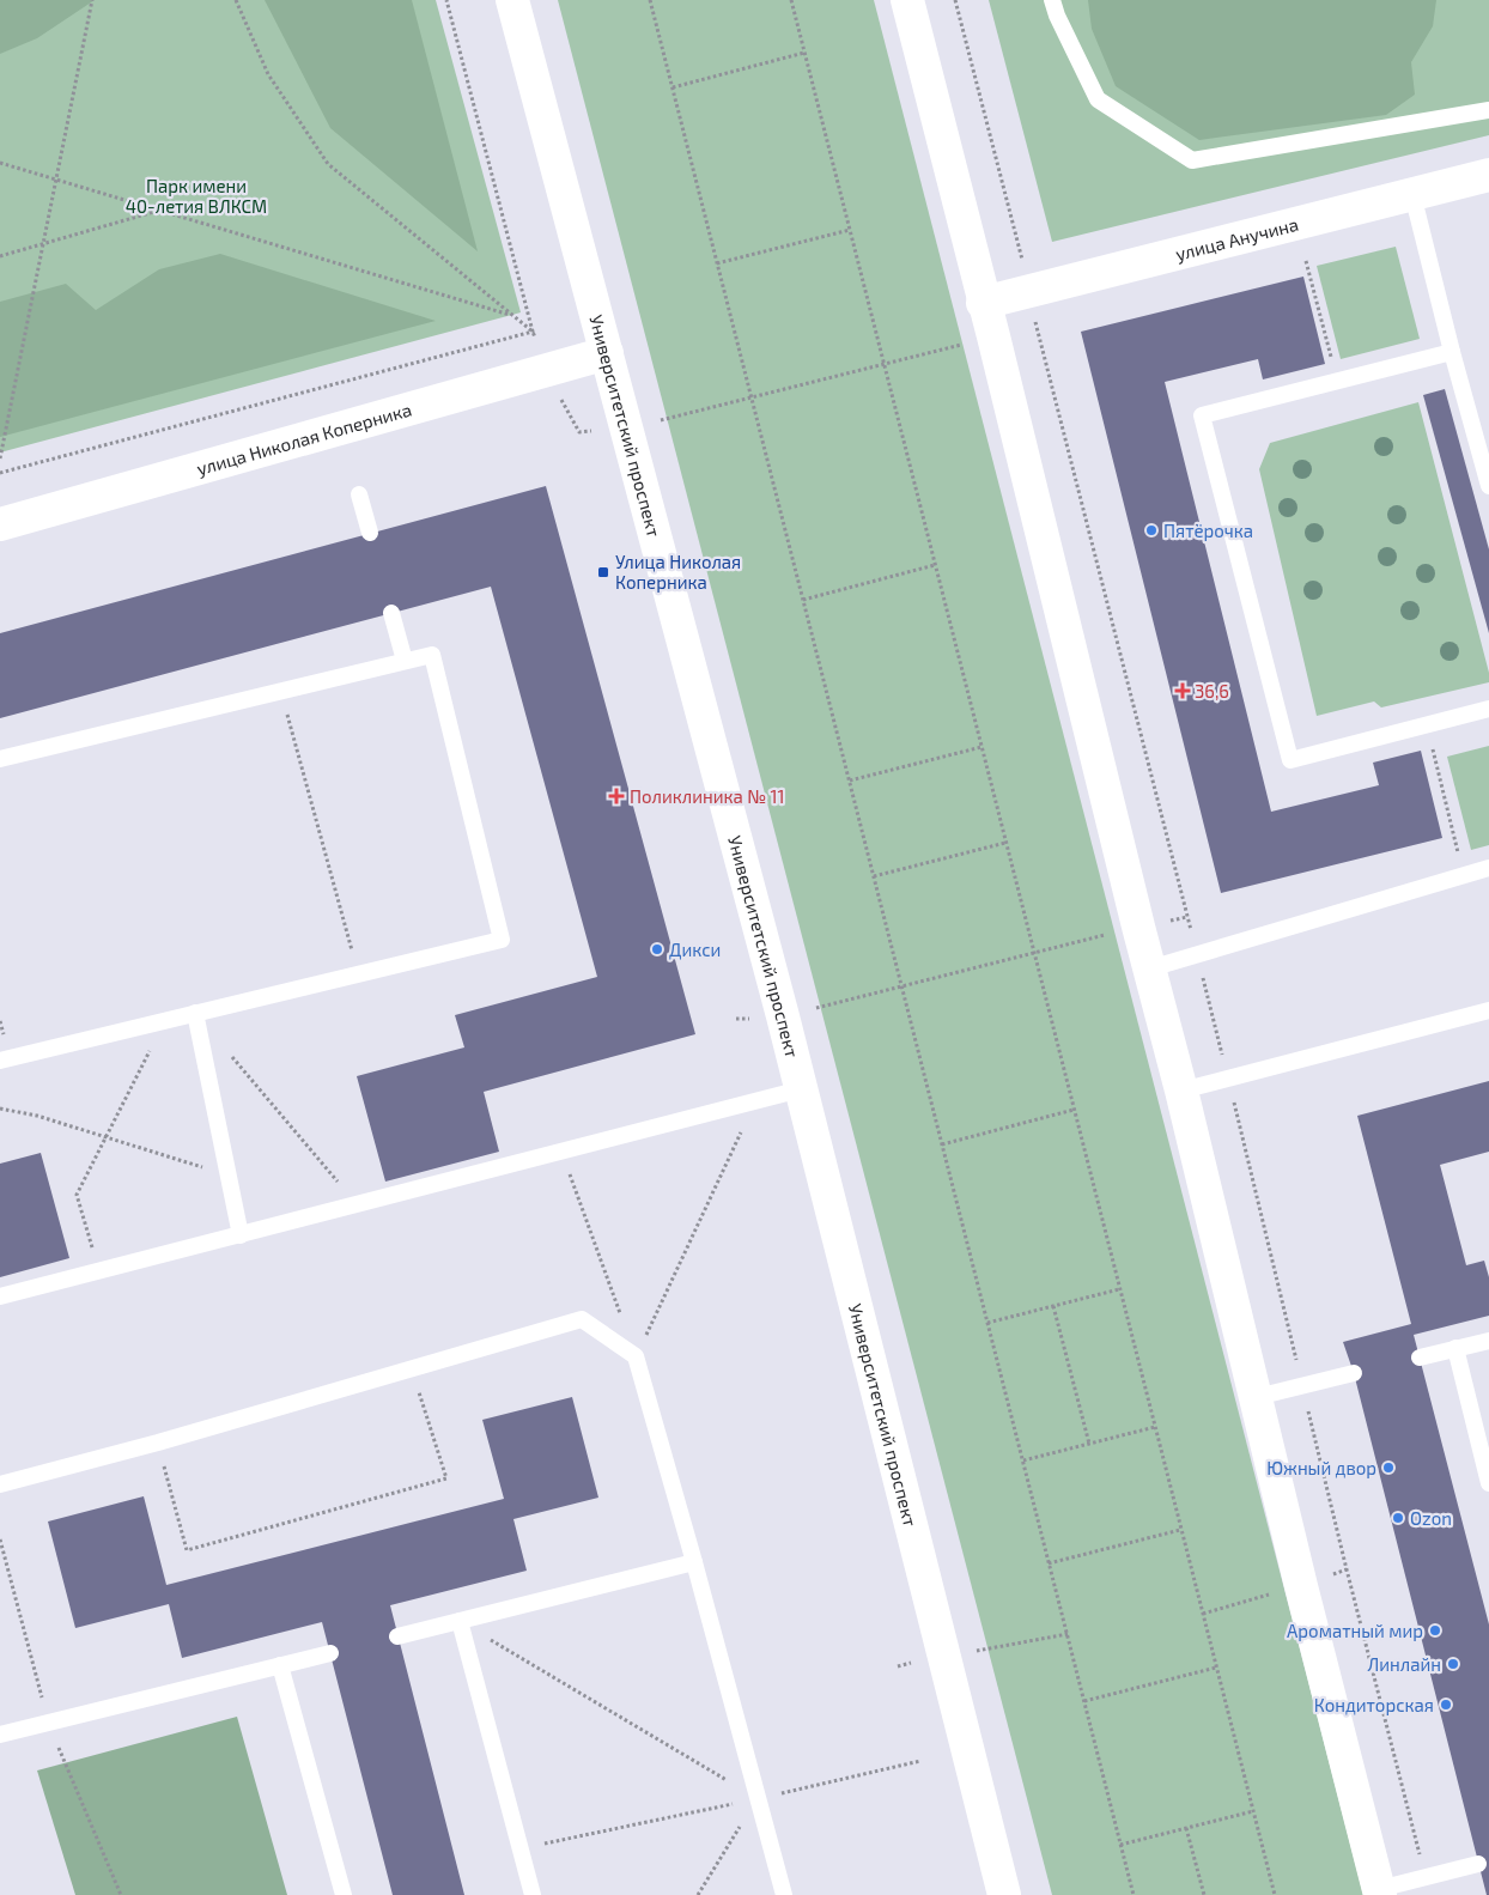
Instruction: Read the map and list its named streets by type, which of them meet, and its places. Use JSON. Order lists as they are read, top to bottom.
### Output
{
  "streets": {
    "main road": ["улица Анучина", "Университетский проспект", "улица Николая Коперника"]
  },
  "crossings": [
    ["Университетский проспект", "улица Николая Коперника"]
  ],
  "parks": ["Парк имени 40-летия ВЛКСМ"],
  "places": {
    "other": [
      "Пятёрочка",
      "Дикси",
      "Южный двор",
      "Ozon",
      "Ароматный мир",
      "Линлайн",
      "Кондиторская"
    ],
    "transit": ["Улица Николая Коперника"],
    "health": ["36,6", "Поликлиника № 11"]
  }
}
